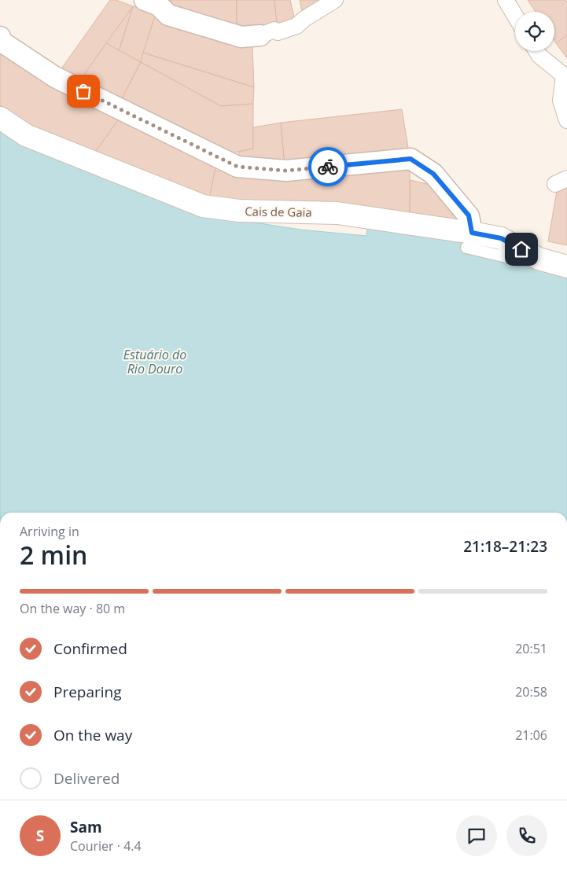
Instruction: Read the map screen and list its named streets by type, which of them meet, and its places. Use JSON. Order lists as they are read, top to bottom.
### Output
{
  "streets": {
    "main road": ["Cais de Gaia"]
  },
  "water": ["Estuário do Rio Douro"],
  "page": {
    "heading": ["2 min", "Arriving in", "21:18–21:23"],
    "panel": ["Sam", "Courier · 4.4"],
    "bar": "On the way · 80 m",
    "list": [
      ["Confirmed", "20:51"],
      ["Preparing", "20:58"],
      ["On the way", "21:06"],
      "Delivered"
    ],
    "round": "S"
  }
}
